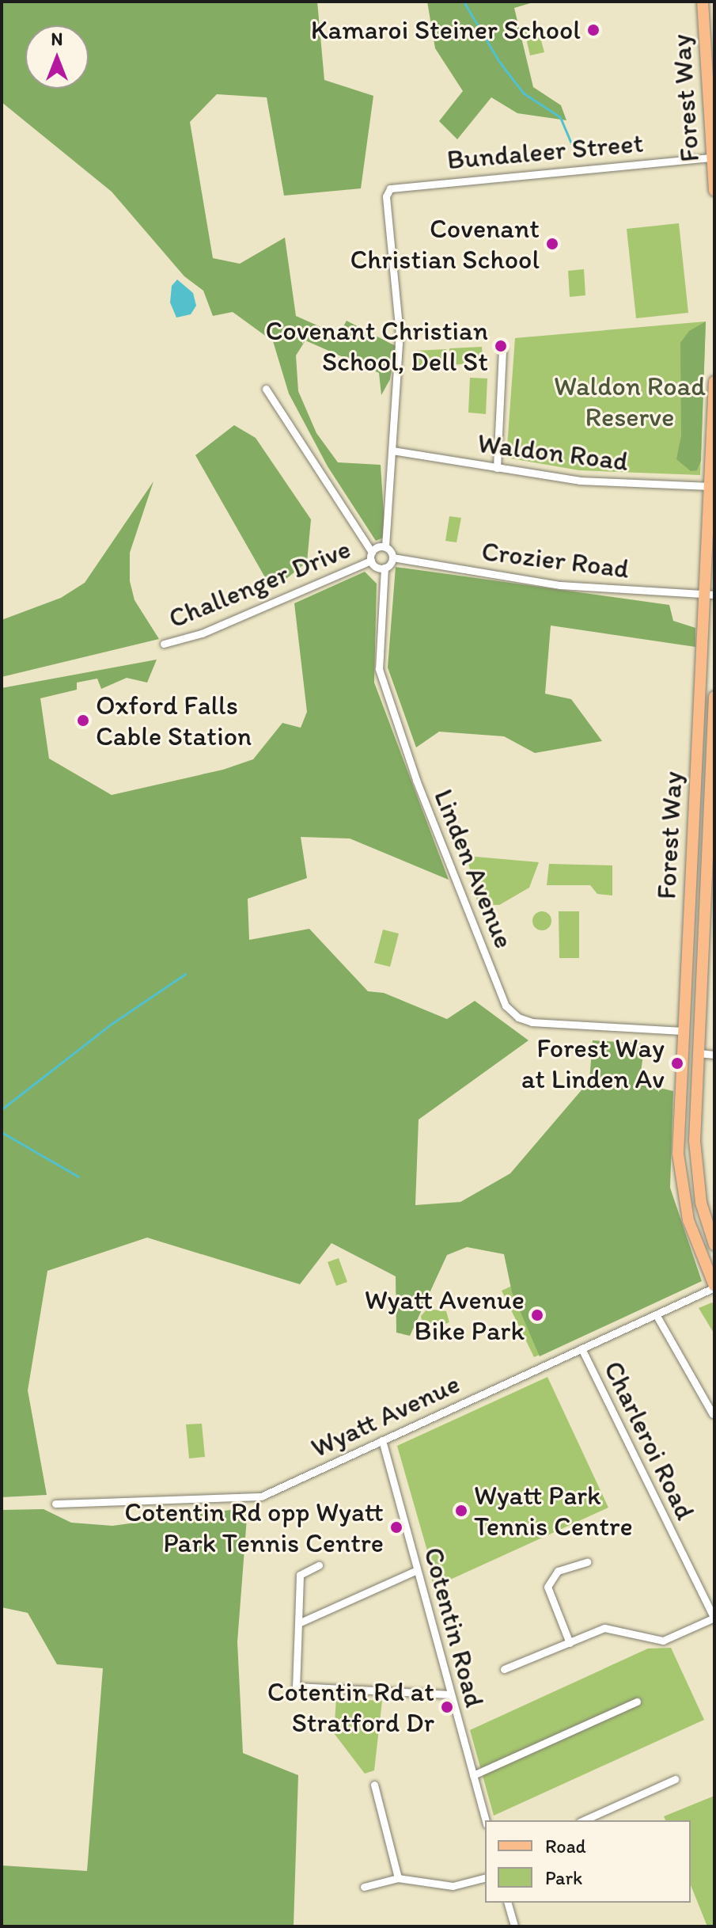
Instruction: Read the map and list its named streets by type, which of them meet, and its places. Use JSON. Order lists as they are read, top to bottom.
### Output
{
  "streets": {
    "main road": ["Forest Way"],
    "street": [
      "Bundaleer Street",
      "Waldon Road",
      "Crozier Road",
      "Challenger Drive",
      "Linden Avenue",
      "Wyatt Avenue",
      "Charleroi Road",
      "Cotentin Road"
    ]
  },
  "crossings": [
    ["Forest Way", "Bundaleer Street"],
    ["Forest Way", "Waldon Road"],
    ["Forest Way", "Crozier Road"],
    ["Forest Way", "Linden Avenue"],
    ["Forest Way", "Wyatt Avenue"],
    ["Bundaleer Street", "Waldon Road"],
    ["Wyatt Avenue", "Charleroi Road"],
    ["Wyatt Avenue", "Cotentin Road"]
  ],
  "parks": ["Waldon Road Reserve"],
  "places": [
    "Kamaroi Steiner School",
    "Covenant Christian School",
    "Covenant Christian School, Dell St",
    "Oxford Falls Cable Station",
    "Forest Way at Linden Av",
    "Wyatt Avenue Bike Park",
    "Wyatt Park Tennis Centre",
    "Cotentin Rd opp Wyatt Park Tennis Centre",
    "Cotentin Rd at Stratford Dr"
  ],
  "legend": ["Road", "Park"],
  "north": "top"
}
